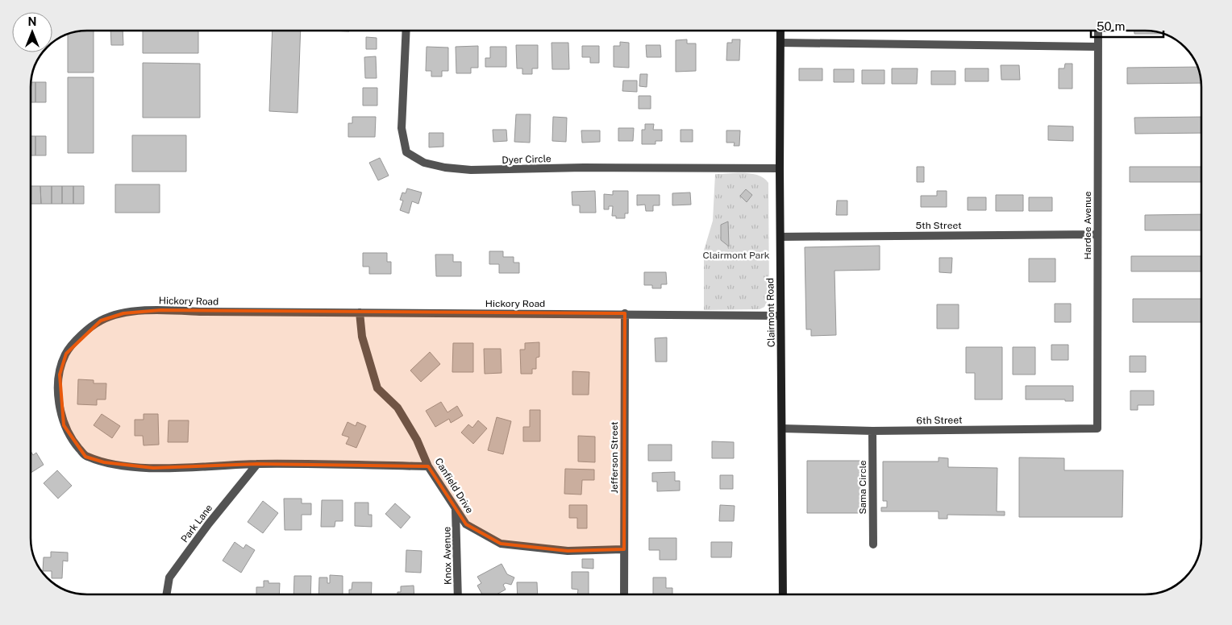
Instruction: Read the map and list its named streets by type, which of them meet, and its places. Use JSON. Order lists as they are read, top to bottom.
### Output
{
  "streets": {
    "main road": ["Clairmont Road"],
    "street": [
      "Dyer Circle",
      "5th Street",
      "Hardee Avenue",
      "Hickory Road",
      "6th Street",
      "Jefferson Street",
      "Canfield Drive",
      "Sama Circle",
      "Park Lane",
      "Knox Avenue"
    ]
  },
  "crossings": [
    ["Dyer Circle", "Clairmont Road"],
    ["5th Street", "Hardee Avenue"],
    ["5th Street", "Clairmont Road"],
    ["Hardee Avenue", "6th Street"],
    ["Hickory Road", "Clairmont Road"],
    ["Hickory Road", "Jefferson Street"],
    ["Hickory Road", "Canfield Drive"],
    ["Hickory Road", "Park Lane"],
    ["Clairmont Road", "6th Street"],
    ["6th Street", "Sama Circle"],
    ["Jefferson Street", "Canfield Drive"],
    ["Canfield Drive", "Knox Avenue"]
  ],
  "parks": ["Clairmont Park"],
  "scale_bar": "50 m",
  "north": "top"
}
